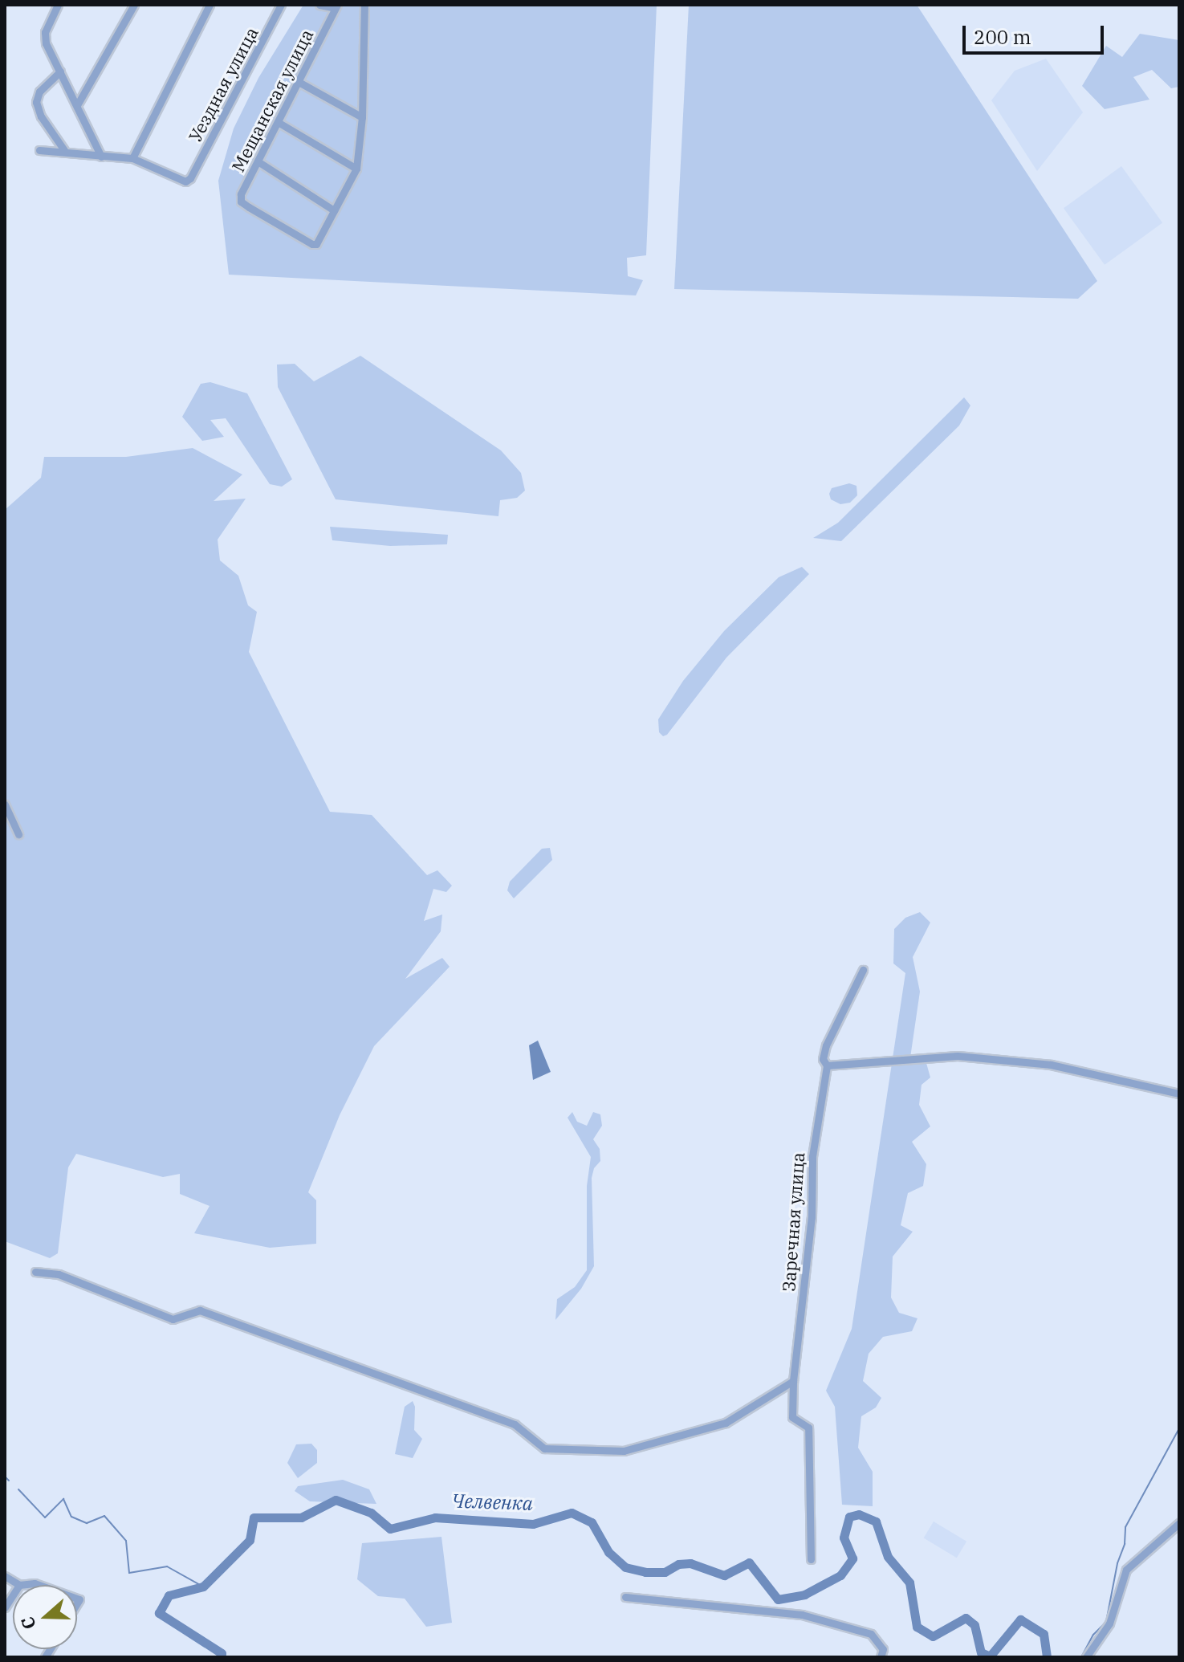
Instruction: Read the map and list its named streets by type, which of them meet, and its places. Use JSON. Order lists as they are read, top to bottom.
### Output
{
  "streets": {
    "street": ["Уездная улица", "Мещанская улица", "Заречная улица"]
  },
  "water": ["Челвенка"],
  "scale_bar": "200 m",
  "north": "left"
}
